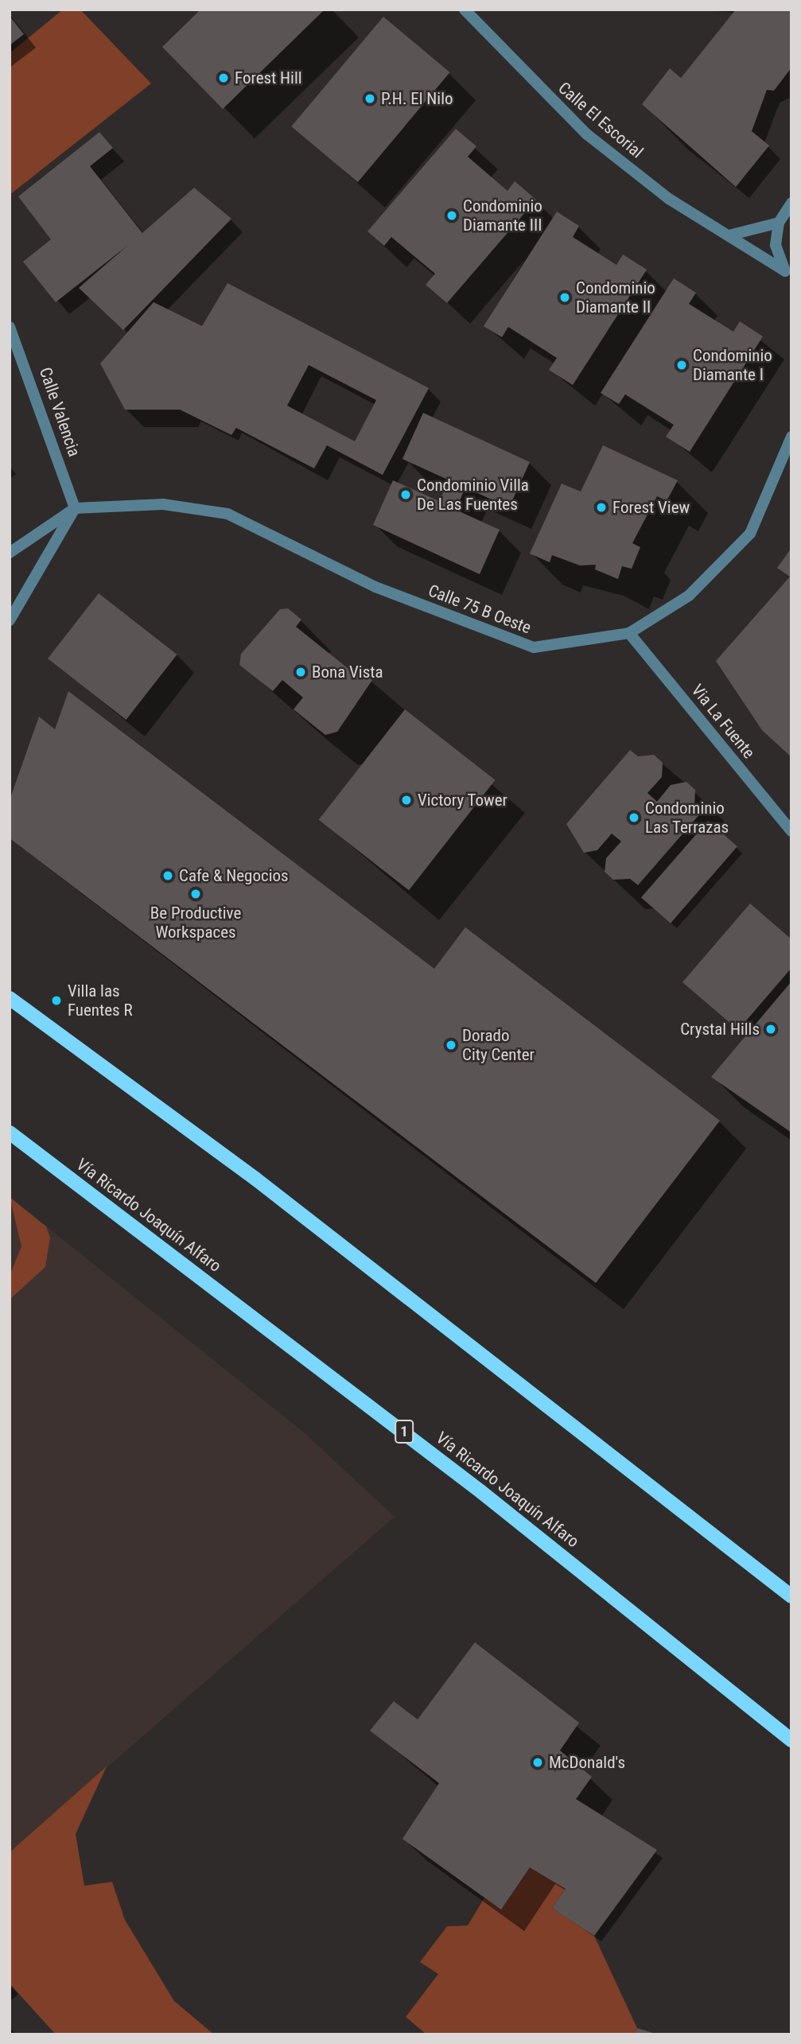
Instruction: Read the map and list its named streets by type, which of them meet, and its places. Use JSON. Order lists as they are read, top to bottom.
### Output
{
  "streets": {
    "main road": ["Vía Ricardo Joaquín Alfaro", "1"],
    "street": [
      "Calle El Escorial",
      "Calle Valencia",
      "Calle 75 B Oeste",
      "Via La Fuente"
    ]
  },
  "crossings": [
    ["Calle Valencia", "Calle 75 B Oeste"],
    ["Calle 75 B Oeste", "Via La Fuente"]
  ],
  "places": [
    "Forest Hill",
    "P.H. El Nilo",
    "Condominio Diamante III",
    "Condominio Diamante II",
    "Condominio Diamante I",
    "Condominio Villa De Las Fuentes",
    "Forest View",
    "Bona Vista",
    "Victory Tower",
    "Condominio Las Terrazas",
    "Cafe & Negocios",
    "Be Productive Workspaces",
    "Villa las Fuentes R",
    "Crystal Hills",
    "Dorado City Center",
    "McDonald's"
  ]
}
